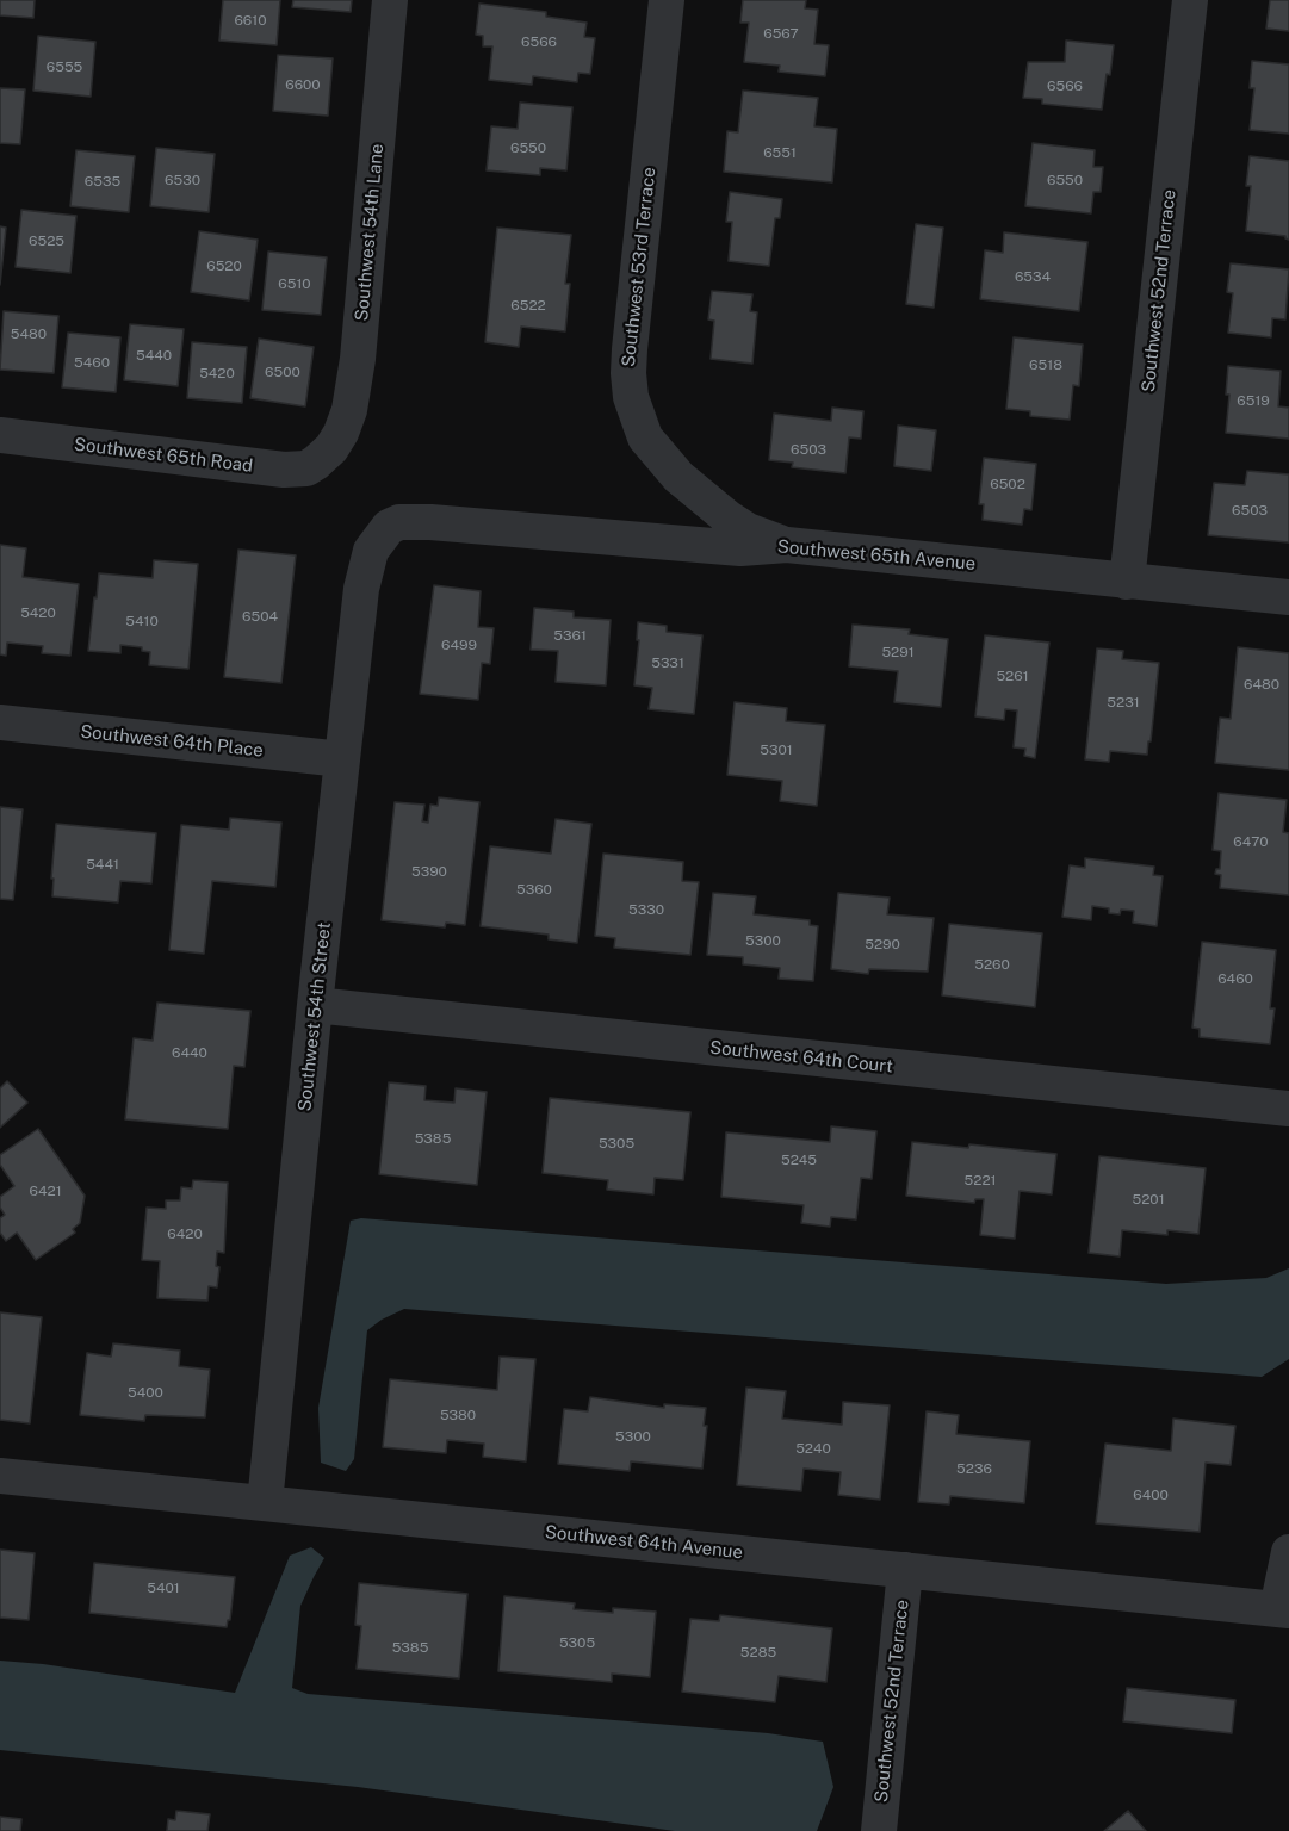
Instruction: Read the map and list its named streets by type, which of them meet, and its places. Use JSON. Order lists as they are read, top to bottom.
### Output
{
  "streets": {
    "street": [
      "Southwest 54th Lane",
      "Southwest 53rd Terrace",
      "Southwest 52nd Terrace",
      "Southwest 65th Road",
      "Southwest 65th Avenue",
      "Southwest 64th Place",
      "Southwest 54th Street",
      "Southwest 64th Court",
      "Southwest 64th Avenue"
    ]
  },
  "crossings": [
    ["Southwest 54th Lane", "Southwest 65th Road"],
    ["Southwest 53rd Terrace", "Southwest 65th Avenue"],
    ["Southwest 52nd Terrace", "Southwest 65th Avenue"],
    ["Southwest 52nd Terrace", "Southwest 64th Avenue"],
    ["Southwest 65th Avenue", "Southwest 54th Street"],
    ["Southwest 64th Place", "Southwest 54th Street"],
    ["Southwest 54th Street", "Southwest 64th Court"],
    ["Southwest 54th Street", "Southwest 64th Avenue"]
  ],
  "house_numbers": [
    "6610",
    "6567",
    "6566",
    "6555",
    "6600",
    "6566",
    "6550",
    "6551",
    "6530",
    "6550",
    "6535",
    "6525",
    "6520",
    "6534",
    "6510",
    "6522",
    "5480",
    "5440",
    "5460",
    "6518",
    "6500",
    "5420",
    "6519",
    "6503",
    "6502",
    "6503",
    "5420",
    "6504",
    "5410",
    "5361",
    "6499",
    "5291",
    "5331",
    "5261",
    "6480",
    "5231",
    "5301",
    "6470",
    "5441",
    "5390",
    "5360",
    "5330",
    "5300",
    "5290",
    "5260",
    "6460",
    "6440",
    "5385",
    "5305",
    "5245",
    "5221",
    "6421",
    "5201",
    "6420",
    "5400",
    "5380",
    "5300",
    "5240",
    "5236",
    "6400",
    "5401",
    "5305",
    "5385",
    "5285"
  ]
}
